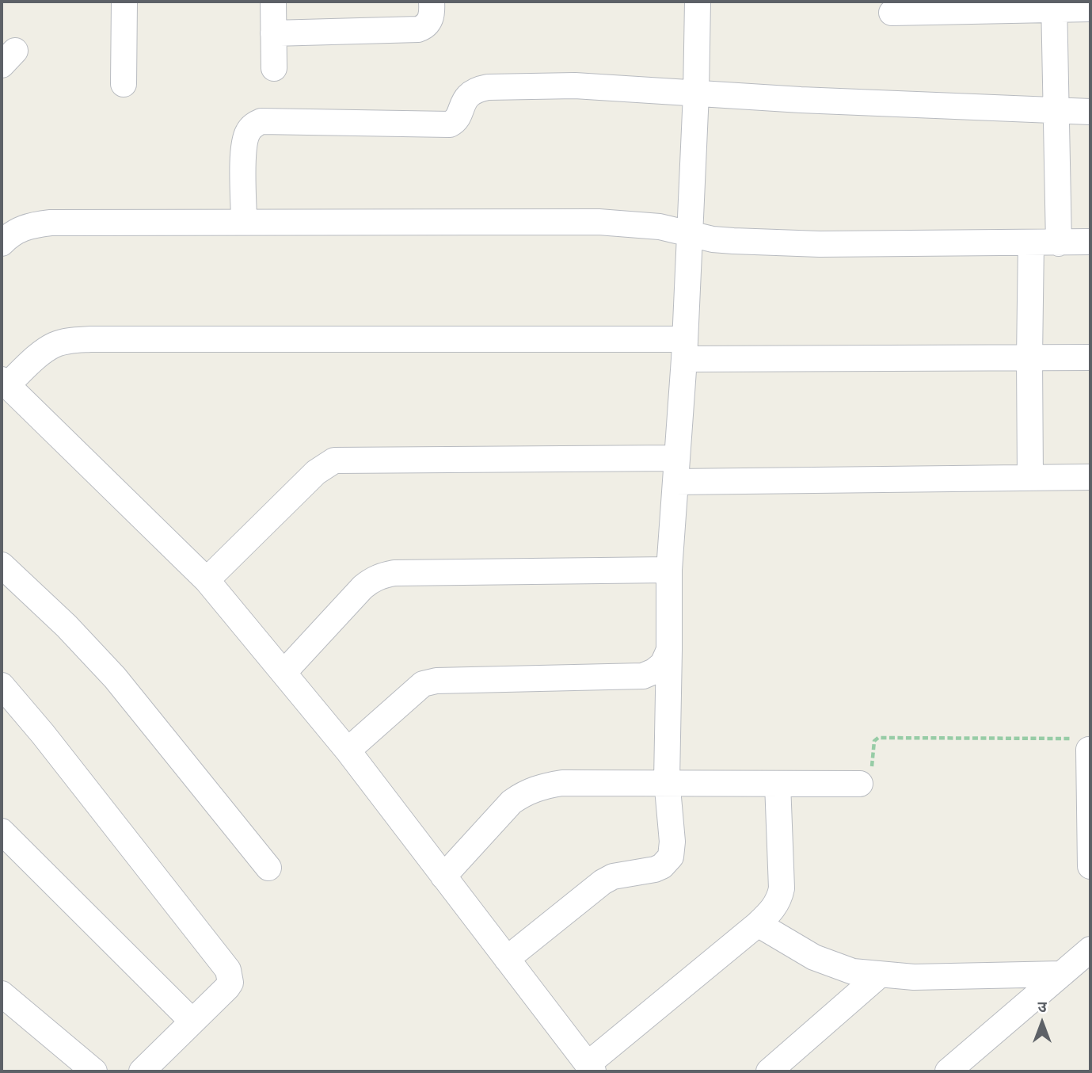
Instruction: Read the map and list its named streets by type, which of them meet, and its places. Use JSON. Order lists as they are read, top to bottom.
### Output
{
  "north": "top"
}
